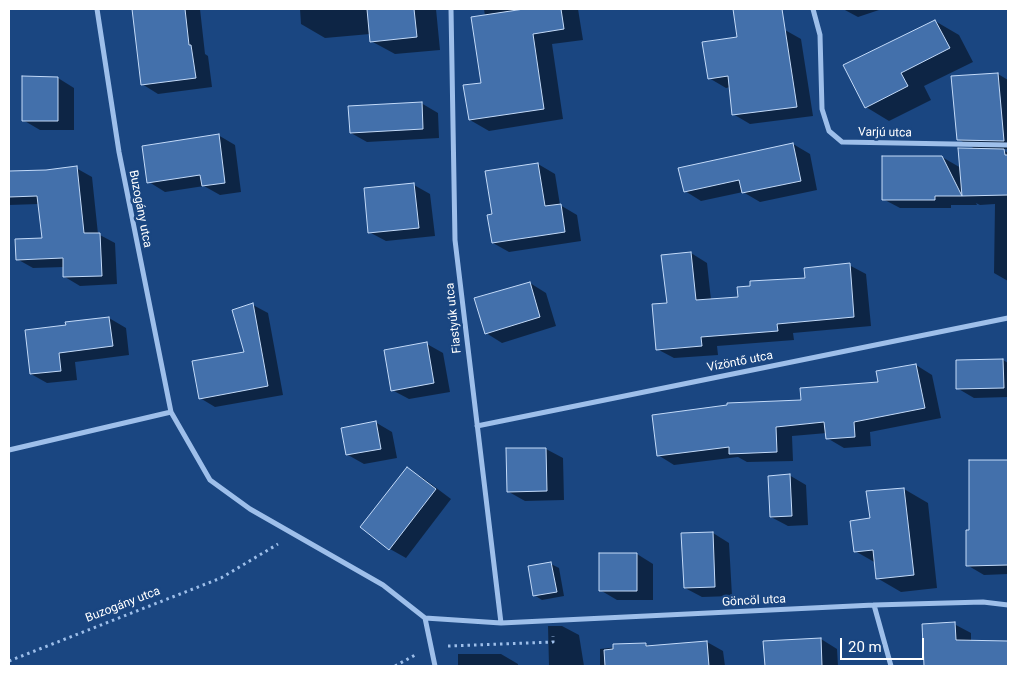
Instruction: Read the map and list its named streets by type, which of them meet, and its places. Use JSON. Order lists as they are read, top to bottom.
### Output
{
  "streets": {
    "street": [
      "Varjú utca",
      "Buzogány utca",
      "Fiastyúk utca",
      "Vízöntő utca",
      "Göncöl utca"
    ]
  },
  "crossings": [
    ["Fiastyúk utca", "Vízöntő utca"],
    ["Fiastyúk utca", "Göncöl utca"]
  ],
  "scale_bar": "20 m"
}
